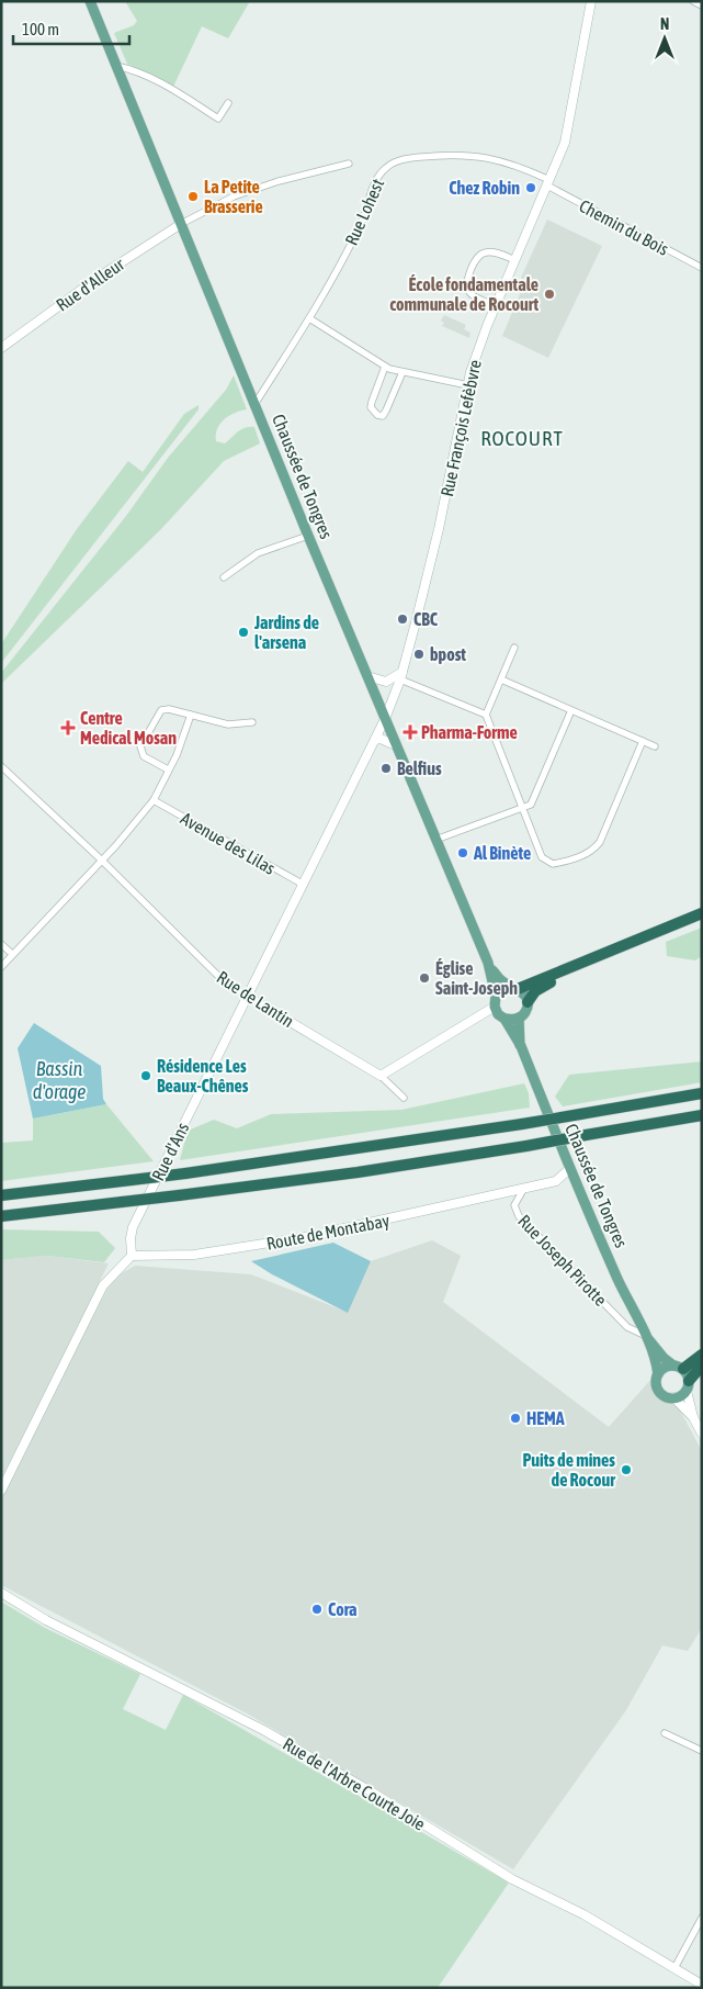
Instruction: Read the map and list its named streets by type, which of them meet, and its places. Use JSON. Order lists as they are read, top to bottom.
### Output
{
  "streets": {
    "main road": ["Chaussée de Tongres"],
    "street": [
      "Rue Lohest",
      "Chemin du Bois",
      "Rue d'Alleur",
      "Rue François Lefèbvre",
      "Avenue des Lilas",
      "Rue de Lantin",
      "Rue d'Ans",
      "Route de Montabay",
      "Rue Joseph Pirotte",
      "Rue de l'Arbre Courte Joie"
    ]
  },
  "crossings": [
    ["Rue Lohest", "Chemin du Bois"],
    ["Rue Lohest", "Rue François Lefèbvre"],
    ["Rue Lohest", "Chaussée de Tongres"],
    ["Chemin du Bois", "Rue François Lefèbvre"],
    ["Rue d'Alleur", "Chaussée de Tongres"],
    ["Rue François Lefèbvre", "Chaussée de Tongres"],
    ["Rue François Lefèbvre", "Rue d'Ans"],
    ["Chaussée de Tongres", "Rue d'Ans"],
    ["Chaussée de Tongres", "Rue Joseph Pirotte"],
    ["Avenue des Lilas", "Rue d'Ans"],
    ["Rue de Lantin", "Rue d'Ans"],
    ["Rue d'Ans", "Route de Montabay"],
    ["Route de Montabay", "Rue Joseph Pirotte"]
  ],
  "districts": ["ROCOURT"],
  "water": ["Bassin d'orage"],
  "places": {
    "other": [
      "Chez Robin",
      "La Petite Brasserie",
      "École fondamentale communale de Rocourt",
      "CBC",
      "Jardins de l'arsena",
      "bpost",
      "Belfius",
      "Al Binète",
      "Église Saint-Joseph",
      "Résidence Les Beaux-Chênes",
      "HEMA",
      "Puits de mines de Rocour",
      "Cora"
    ],
    "health": ["Centre Medical Mosan", "Pharma-Forme"]
  },
  "scale_bar": "100 m",
  "north": "top"
}
